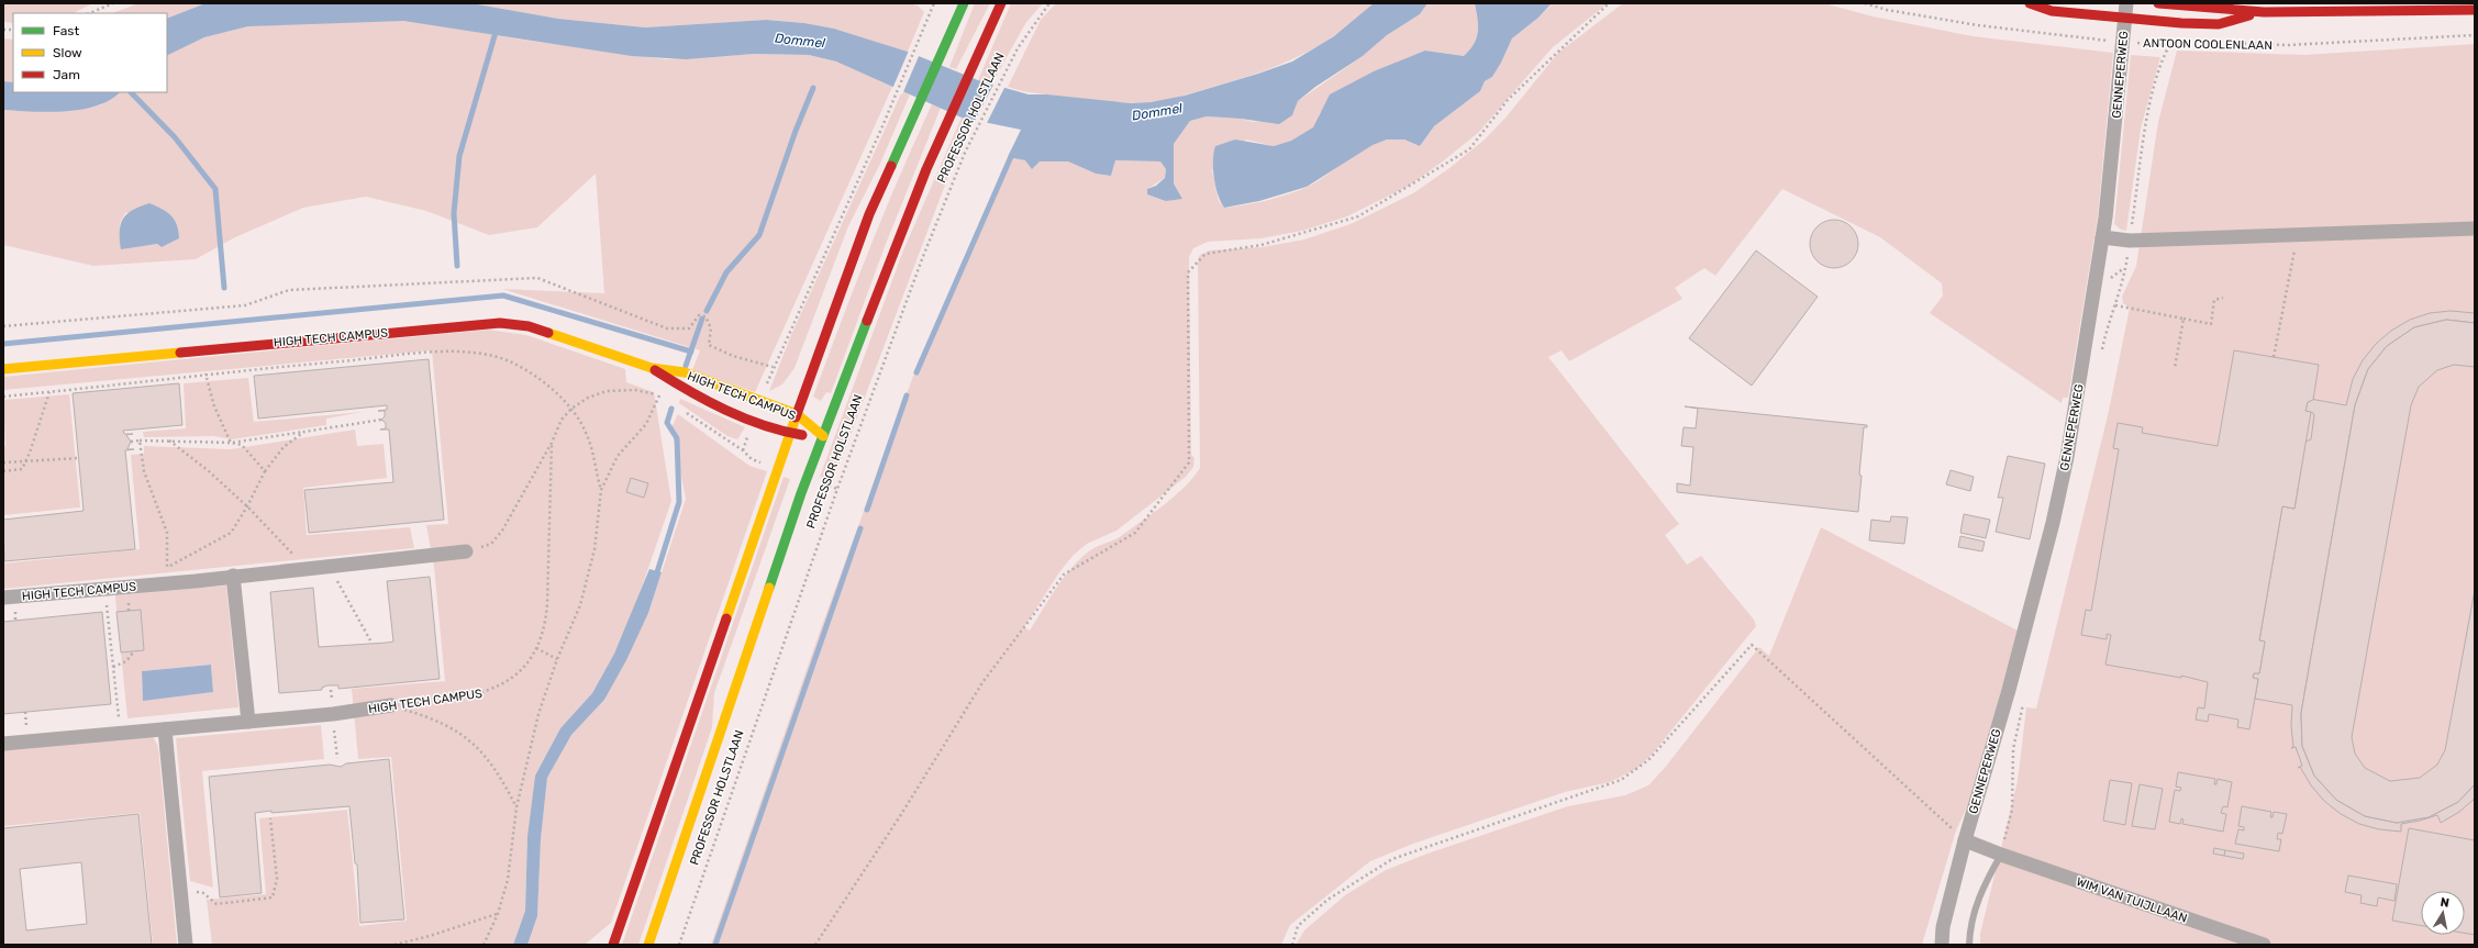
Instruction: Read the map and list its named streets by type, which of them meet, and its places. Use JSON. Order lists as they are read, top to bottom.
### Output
{
  "streets": {
    "main road": ["ANTOON COOLENLAAN", "PROFESSOR HOLSTLAAN", "HIGH TECH CAMPUS"],
    "street": ["GENNEPERWEG", "WIM VAN TUIJLLAAN"]
  },
  "crossings": [
    ["ANTOON COOLENLAAN", "GENNEPERWEG"],
    ["PROFESSOR HOLSTLAAN", "HIGH TECH CAMPUS"]
  ],
  "water": ["Dommel"],
  "legend": ["Fast", "Slow", "Jam"],
  "north": "top"
}
